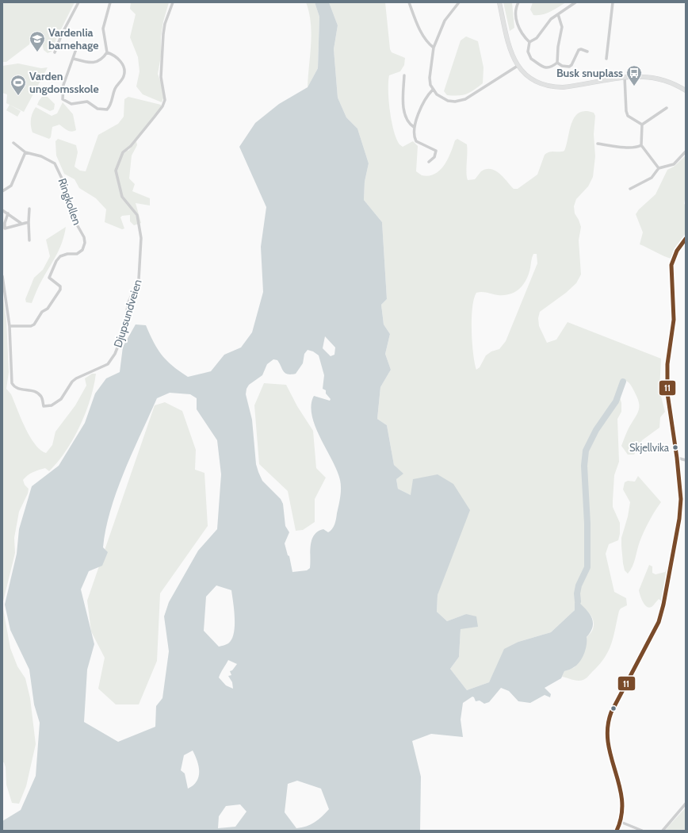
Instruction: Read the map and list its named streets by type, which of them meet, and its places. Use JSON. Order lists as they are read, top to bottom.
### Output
{
  "streets": {
    "street": ["Ringkollen", "Djupsundveien"]
  },
  "crossings": [
    ["Ringkollen", "Djupsundveien"]
  ],
  "places": {
    "school or university": ["Vardenlia barnehage"],
    "bus stop": ["Busk snuplass"],
    "sports": ["Varden ungdomsskole"],
    "other": ["Skjellvika"]
  },
  "lines": ["transit line 11"]
}
